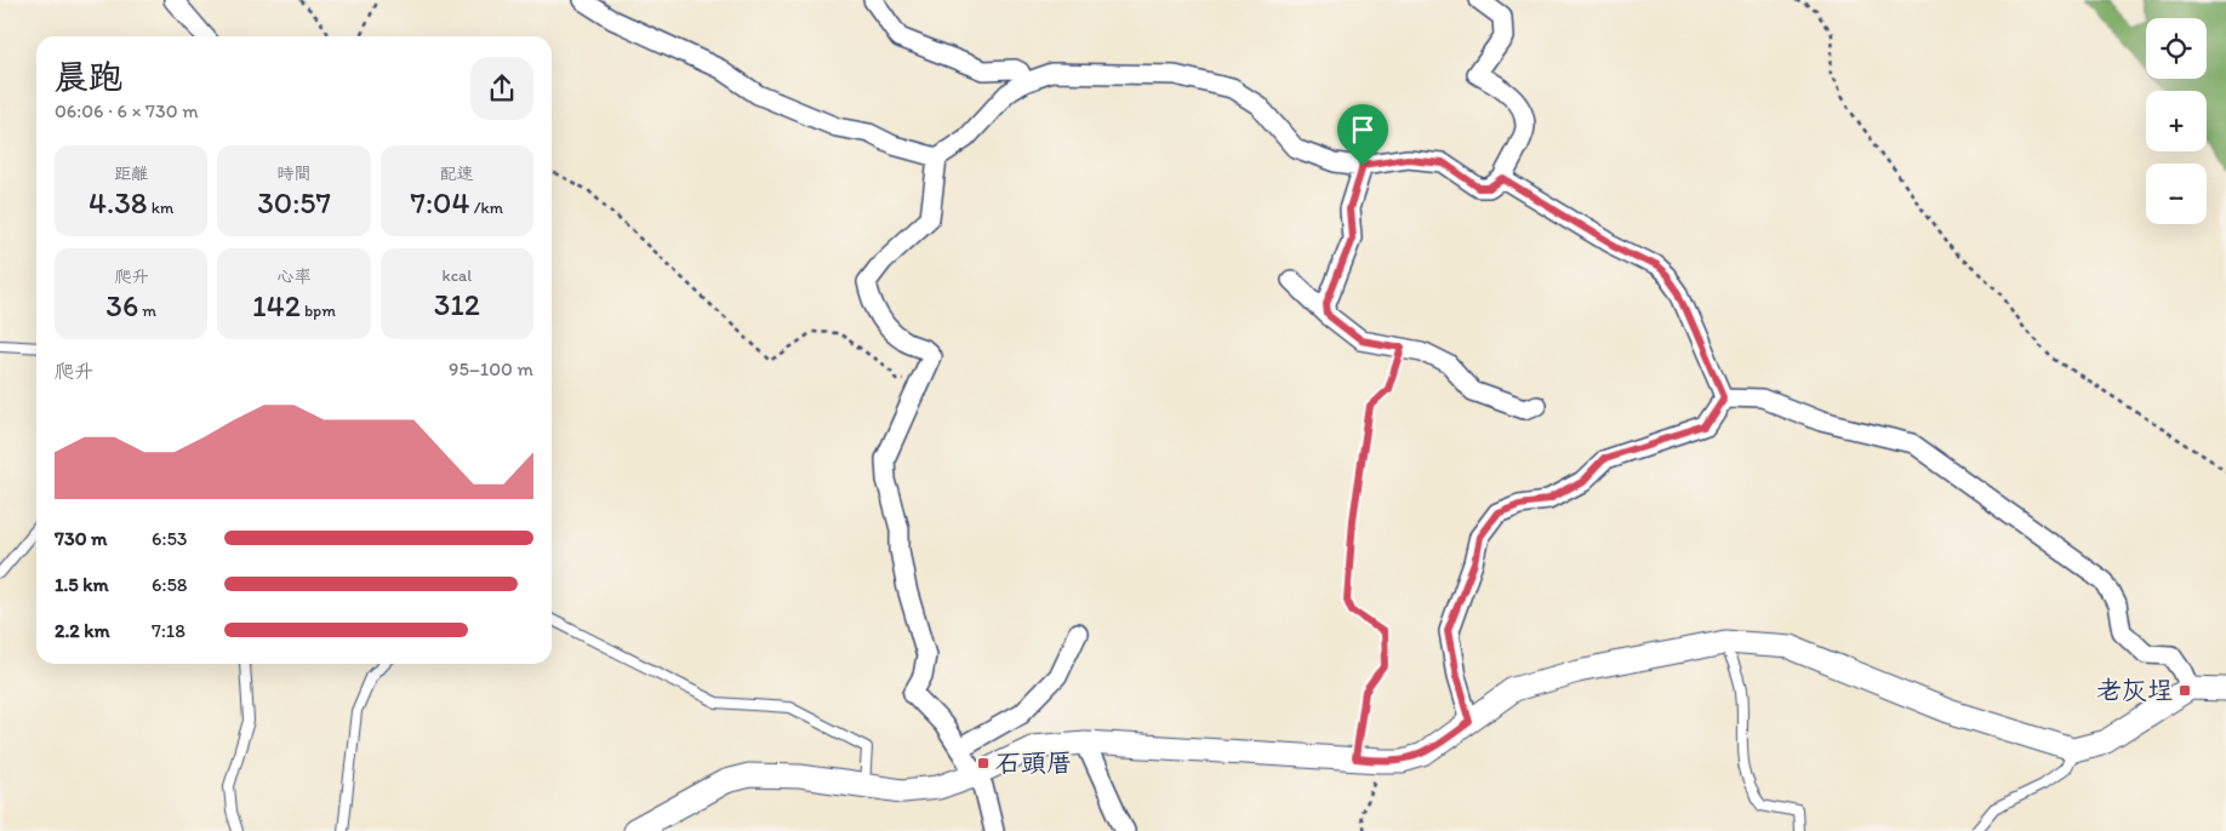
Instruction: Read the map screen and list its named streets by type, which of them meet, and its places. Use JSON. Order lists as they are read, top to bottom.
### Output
{
  "places": {
    "transit": ["老灰埕", "石頭厝"]
  },
  "page": {
    "map_buttons": ["+", "−"],
    "heading": ["晨跑", "06:06 · 6 × 730 m"],
    "stats": [
      ["距離", "4.38 km"],
      ["時間", "30:57"],
      ["配速", "7:04 /km"],
      ["爬升", "36 m"],
      ["心率", "142 bpm"],
      ["kcal", "312"]
    ],
    "chart": ["爬升", "95–100 m"],
    "list": [
      {
        "name": "730 m",
        "note": "6:53"
      },
      {
        "name": "1.5 km",
        "note": "6:58"
      },
      {
        "name": "2.2 km",
        "note": "7:18"
      }
    ]
  }
}
